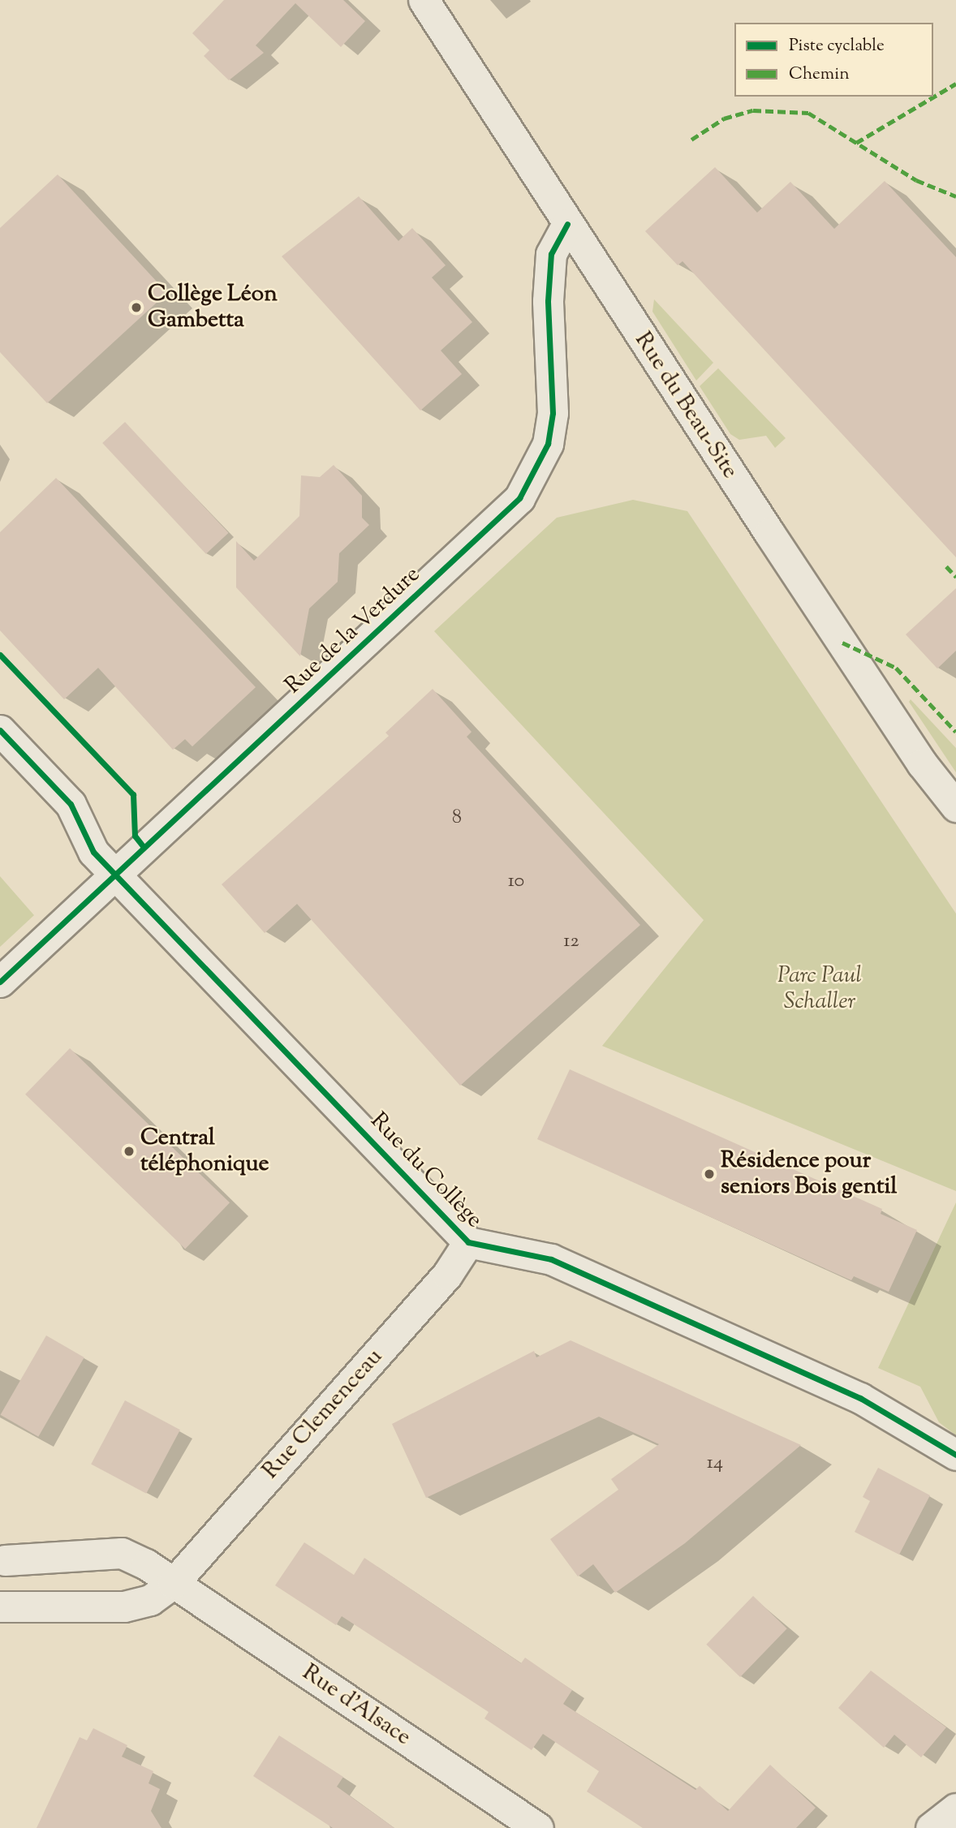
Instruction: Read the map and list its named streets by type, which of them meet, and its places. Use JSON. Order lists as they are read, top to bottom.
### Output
{
  "streets": {
    "street": [
      "Rue du Beau-Site",
      "Rue de la Verdure",
      "Rue du Collège",
      "Rue Clemenceau",
      "Rue d'Alsace"
    ]
  },
  "crossings": [
    ["Rue du Beau-Site", "Rue de la Verdure"],
    ["Rue de la Verdure", "Rue du Collège"],
    ["Rue du Collège", "Rue Clemenceau"],
    ["Rue Clemenceau", "Rue d'Alsace"]
  ],
  "parks": ["Parc Paul Schaller"],
  "places": ["Collège Léon Gambetta", "Central téléphonique", "Résidence pour seniors Bois gentil"],
  "house_numbers": [
    "8",
    "10",
    "12",
    "14"
  ],
  "legend": ["Piste cyclable", "Chemin"]
}
